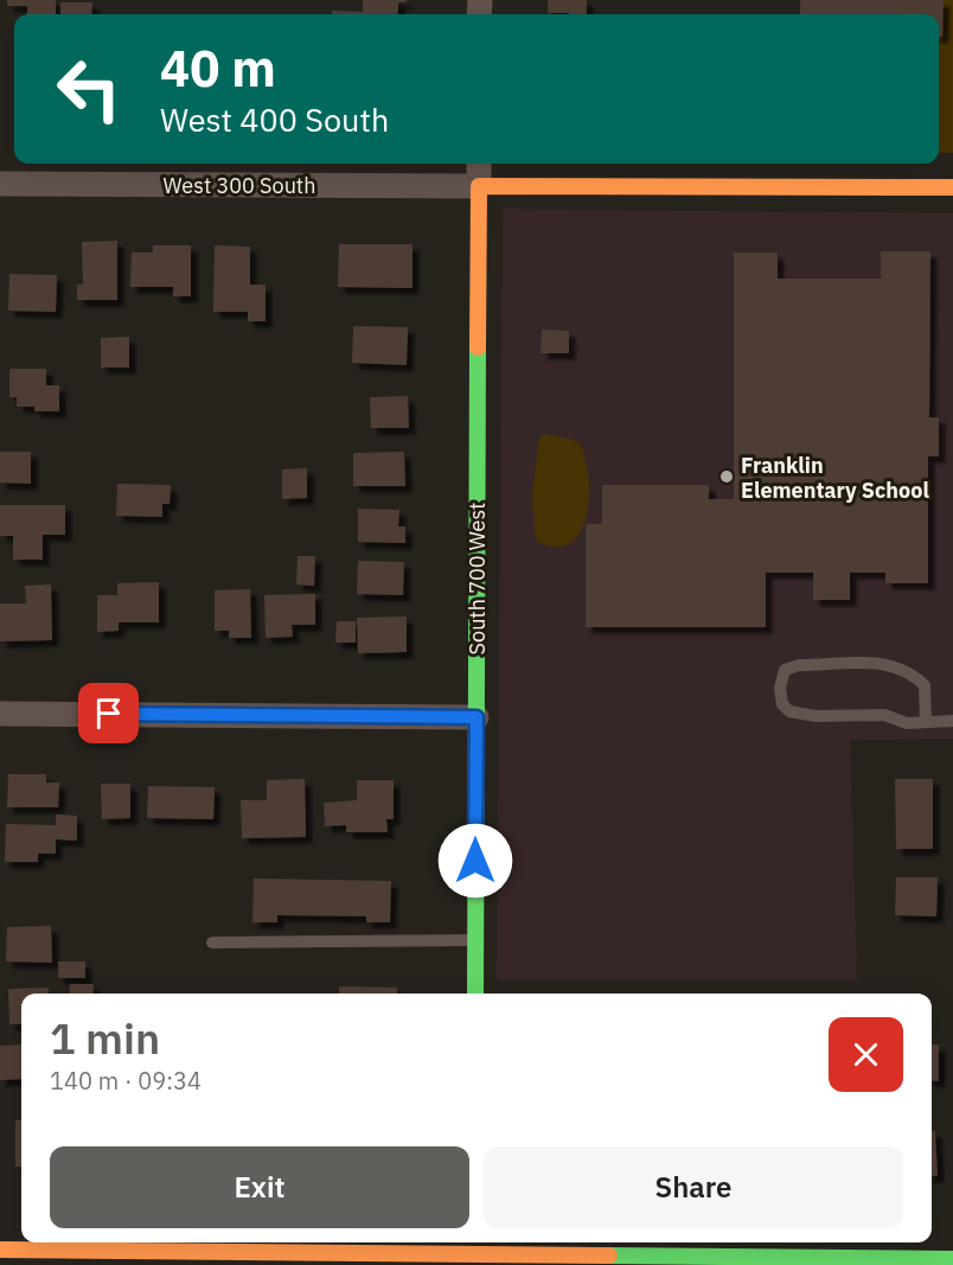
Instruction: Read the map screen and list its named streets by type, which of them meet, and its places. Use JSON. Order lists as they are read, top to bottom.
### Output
{
  "streets": {
    "street": ["West 300 South", "South 700 West"]
  },
  "crossings": [
    ["West 300 South", "South 700 West"]
  ],
  "places": ["Franklin Elementary School"],
  "page": {
    "turn": ["40 m", "West 400 South"],
    "heading": ["1 min", "140 m · 09:34"],
    "buttons": ["Exit", "Share"]
  }
}
